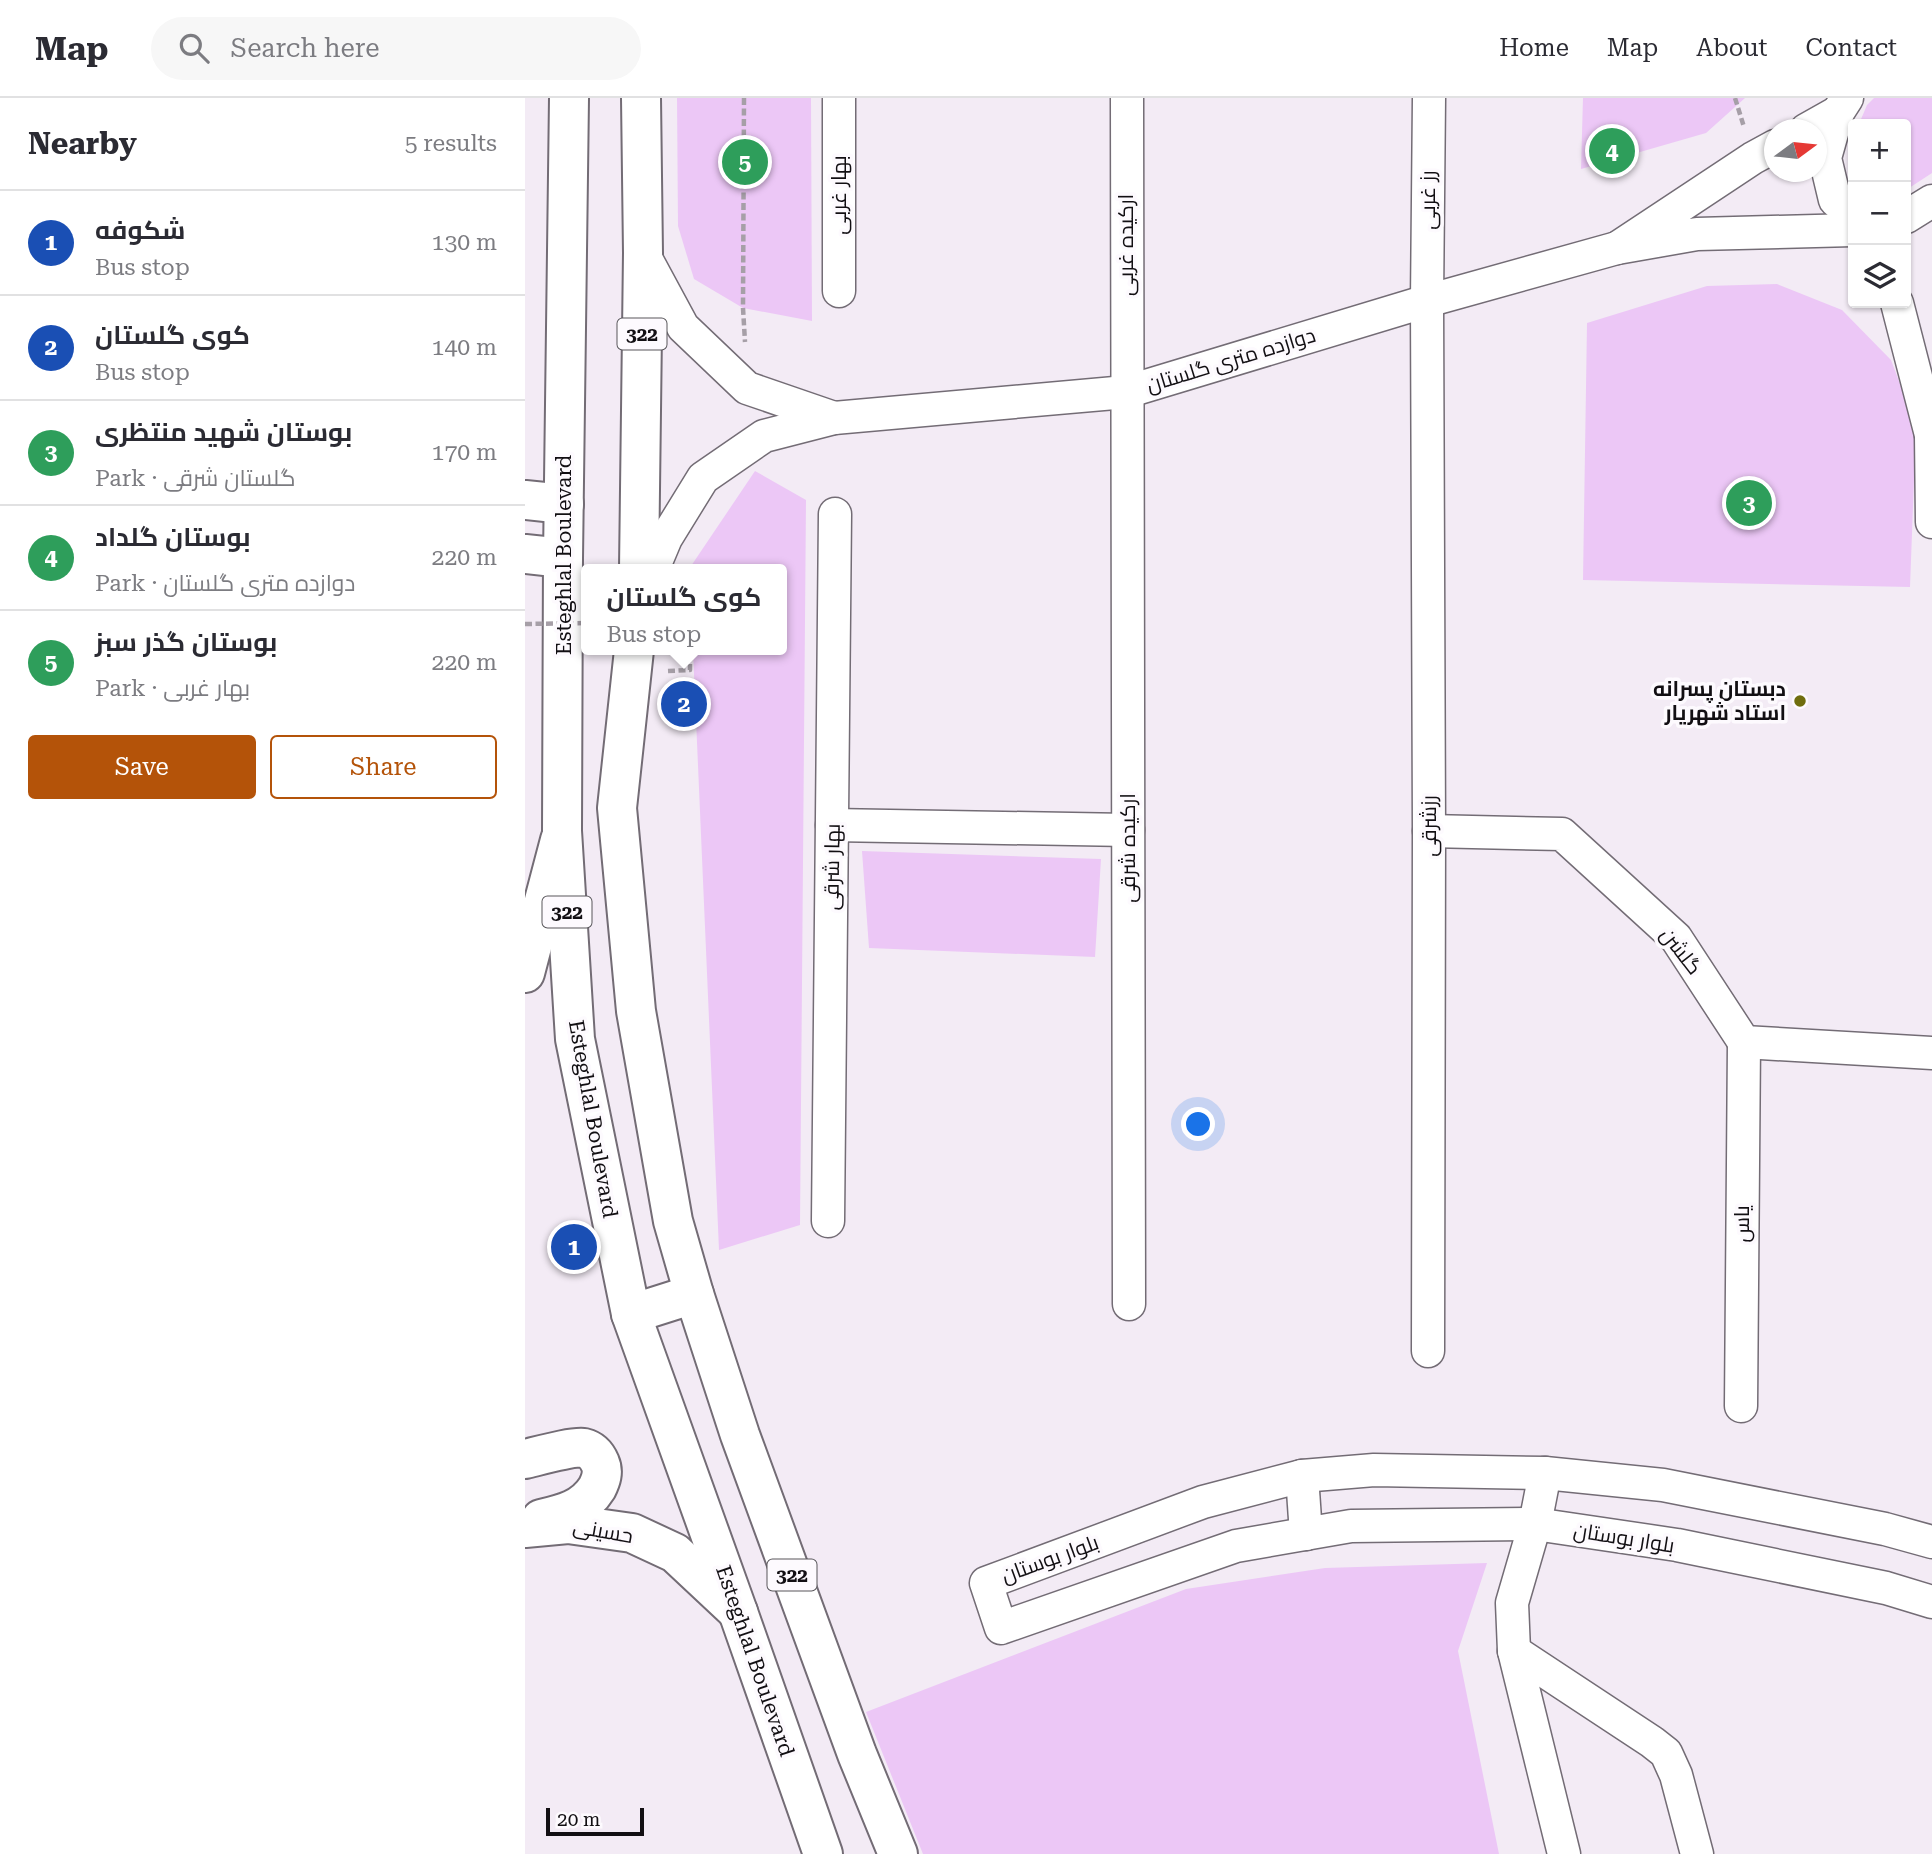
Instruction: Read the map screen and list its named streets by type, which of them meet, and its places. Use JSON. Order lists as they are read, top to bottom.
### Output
{
  "streets": {
    "main road": ["322", "Esteghlal Boulevard", "حسینی"],
    "street": [
      "بهار غربی",
      "رز غربی",
      "ارکیده غربی",
      "دوازده متری گلستان",
      "رزشرقی",
      "ارکیده شرقی",
      "بهار شرقی",
      "گلشن",
      "یاس",
      "بلوار بوستان"
    ]
  },
  "crossings": [
    ["رز غربی", "دوازده متری گلستان"],
    ["رز غربی", "رزشرقی"],
    ["ارکیده غربی", "دوازده متری گلستان"],
    ["ارکیده غربی", "ارکیده شرقی"],
    ["دوازده متری گلستان", "رزشرقی"],
    ["دوازده متری گلستان", "ارکیده شرقی"],
    ["Esteghlal Boulevard", "حسینی"],
    ["رزشرقی", "گلشن"],
    ["گلشن", "یاس"]
  ],
  "places": ["دبستان پسرانه استاد شهريار"],
  "scale_bar": "20 m",
  "north": "right",
  "page": {
    "header": "Map",
    "search": "Search here",
    "nav": [
      "Home",
      "Map",
      "About",
      "Contact"
    ],
    "heading": ["Nearby", "5 results"],
    "map_buttons": ["+", "−"],
    "pins": [
      "4",
      "5",
      "3",
      "2",
      "1"
    ],
    "list": [
      {
        "mark": "1",
        "name": "شکوفه",
        "note": "Bus stop",
        "value": "130 m"
      },
      {
        "mark": "2",
        "name": "کوی گلستان",
        "note": "Bus stop",
        "value": "140 m"
      },
      {
        "mark": "3",
        "name": "بوستان شهید منتظری",
        "note": "Park · گلستان شرقی",
        "value": "170 m"
      },
      {
        "mark": "4",
        "name": "بوستان گلداد",
        "note": "Park · دوازده متری گلستان",
        "value": "220 m"
      },
      {
        "mark": "5",
        "name": "بوستان گذر سبز",
        "note": "Park · بهار غربی",
        "value": "220 m"
      }
    ],
    "popup": ["کوی گلستان", "Bus stop"],
    "buttons": ["Save", "Share"],
    "scale": "20 m"
  }
}
